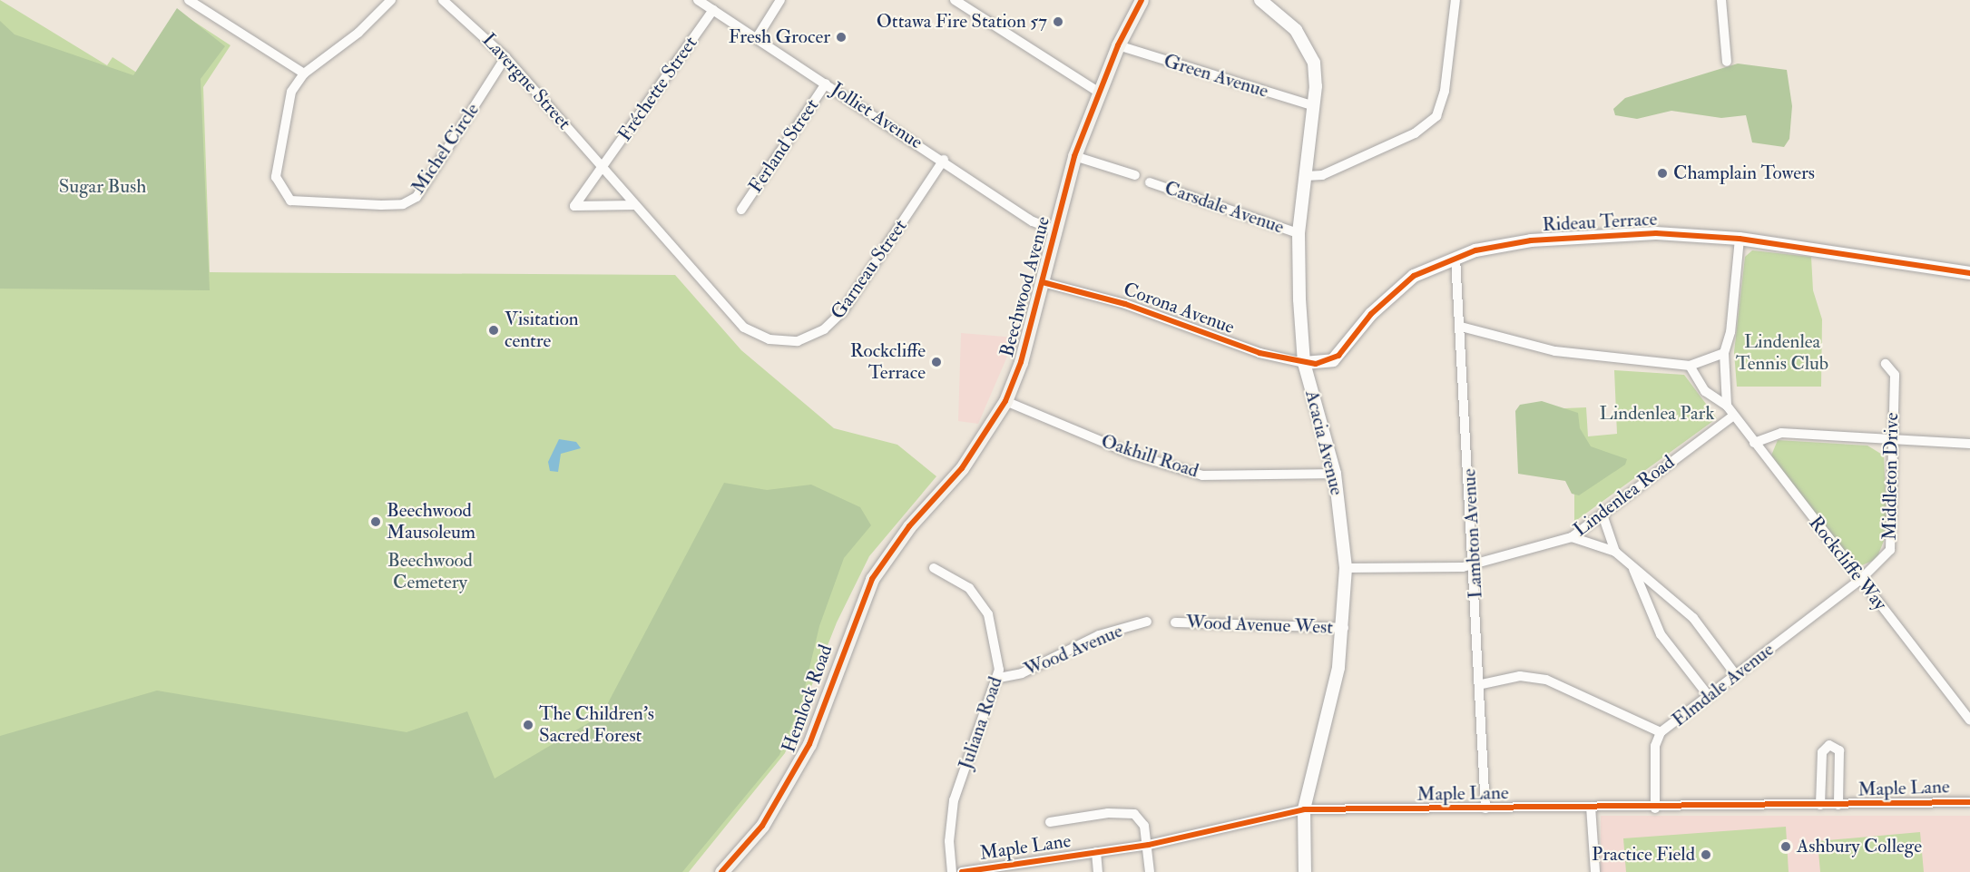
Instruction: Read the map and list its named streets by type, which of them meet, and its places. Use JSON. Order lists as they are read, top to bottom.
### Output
{
  "streets": {
    "main road": ["Beechwood Avenue", "Hemlock Road"],
    "street": [
      "Green Avenue",
      "Lavergne Street",
      "Fréchette Street",
      "Jolliet Avenue",
      "Ferland Street",
      "Michel Circle",
      "Carsdale Avenue",
      "Rideau Terrace",
      "Garneau Street",
      "Corona Avenue",
      "Acacia Avenue",
      "Oakhill Road",
      "Middleton Drive",
      "Lindenlea Road",
      "Lambton Avenue",
      "Rockcliffe Way",
      "Wood Avenue West",
      "Wood Avenue",
      "Elmdale Avenue",
      "Juliana Road",
      "Maple Lane"
    ]
  },
  "crossings": [
    ["Green Avenue", "Beechwood Avenue"],
    ["Green Avenue", "Acacia Avenue"],
    ["Lavergne Street", "Fréchette Street"],
    ["Lavergne Street", "Michel Circle"],
    ["Lavergne Street", "Garneau Street"],
    ["Fréchette Street", "Jolliet Avenue"],
    ["Jolliet Avenue", "Ferland Street"],
    ["Jolliet Avenue", "Garneau Street"],
    ["Jolliet Avenue", "Beechwood Avenue"],
    ["Carsdale Avenue", "Acacia Avenue"],
    ["Rideau Terrace", "Corona Avenue"],
    ["Rideau Terrace", "Acacia Avenue"],
    ["Rideau Terrace", "Lambton Avenue"],
    ["Rideau Terrace", "Rockcliffe Way"],
    ["Beechwood Avenue", "Corona Avenue"],
    ["Beechwood Avenue", "Oakhill Road"],
    ["Beechwood Avenue", "Hemlock Road"],
    ["Corona Avenue", "Acacia Avenue"],
    ["Acacia Avenue", "Oakhill Road"],
    ["Acacia Avenue", "Lindenlea Road"],
    ["Acacia Avenue", "Wood Avenue West"],
    ["Acacia Avenue", "Maple Lane"],
    ["Middleton Drive", "Rockcliffe Way"],
    ["Middleton Drive", "Elmdale Avenue"],
    ["Lindenlea Road", "Lambton Avenue"],
    ["Lindenlea Road", "Rockcliffe Way"],
    ["Lambton Avenue", "Elmdale Avenue"],
    ["Lambton Avenue", "Maple Lane"],
    ["Rockcliffe Way", "Elmdale Avenue"],
    ["Wood Avenue", "Juliana Road"]
  ],
  "parks": [
    "Sugar Bush",
    "Lindenlea Tennis Club",
    "Lindenlea Park",
    "Beechwood Cemetery"
  ],
  "places": [
    "Ottawa Fire Station 57",
    "Fresh Grocer",
    "Champlain Towers",
    "Visitation centre",
    "Rockcliffe Terrace",
    "Beechwood Mausoleum",
    "The Children's Sacred Forest",
    "Ashbury College",
    "Practice Field"
  ]
}
